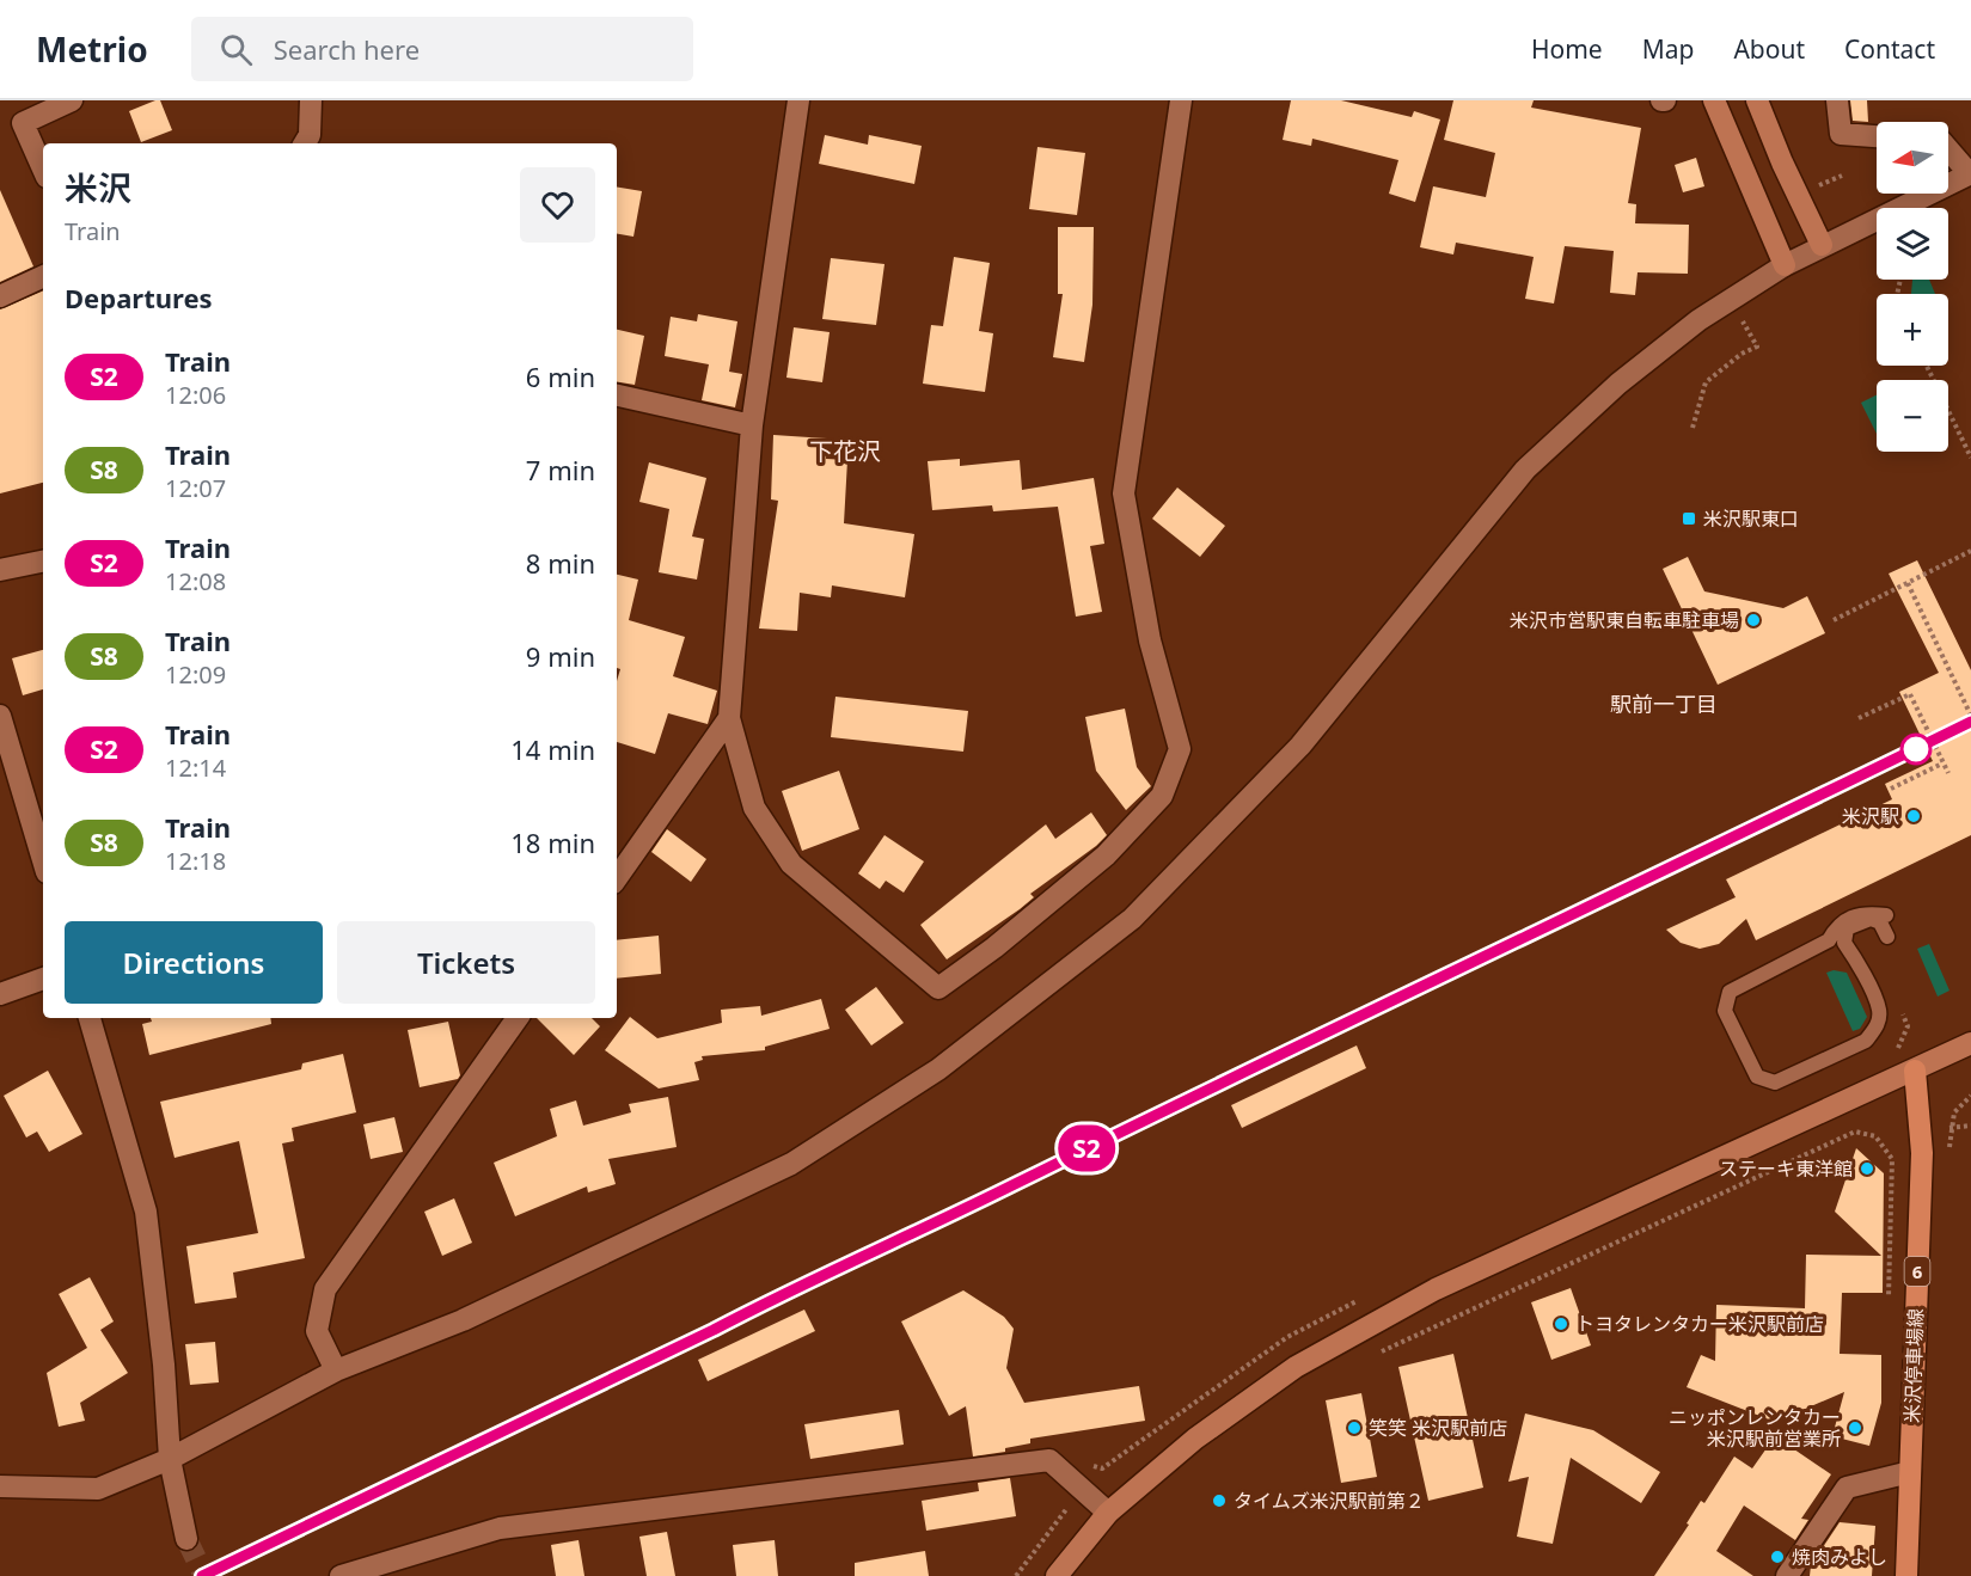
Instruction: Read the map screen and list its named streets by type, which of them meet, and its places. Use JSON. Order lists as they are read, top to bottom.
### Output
{
  "streets": {
    "main road": ["6", "米沢停車場線"]
  },
  "districts": ["下花沢", "駅前一丁目"],
  "places": {
    "transit": ["米沢駅東口"],
    "other": [
      "米沢市営駅東自転車駐車場",
      "米沢駅",
      "ステーキ東洋館",
      "トヨタレンタカー米沢駅前店",
      "笑笑 米沢駅前店",
      "ニッポンレンタカー 米沢駅前営業所",
      "タイムズ米沢駅前第２",
      "焼肉みよし"
    ]
  },
  "north": "left",
  "page": {
    "header": "Metrio",
    "search": "Search here",
    "nav": [
      "Home",
      "Map",
      "About",
      "Contact"
    ],
    "on_map": "S2",
    "map_buttons": ["+", "−"],
    "heading": [
      ["米沢", "Train"],
      "Departures"
    ],
    "list": [
      {
        "mark": "S2",
        "name": "Train",
        "note": "12:06",
        "value": "6 min"
      },
      {
        "mark": "S8",
        "name": "Train",
        "note": "12:07",
        "value": "7 min"
      },
      {
        "mark": "S2",
        "name": "Train",
        "note": "12:08",
        "value": "8 min"
      },
      {
        "mark": "S8",
        "name": "Train",
        "note": "12:09",
        "value": "9 min"
      },
      {
        "mark": "S2",
        "name": "Train",
        "note": "12:14",
        "value": "14 min"
      },
      {
        "mark": "S8",
        "name": "Train",
        "note": "12:18",
        "value": "18 min"
      }
    ],
    "buttons": ["Directions", "Tickets"]
  }
}
